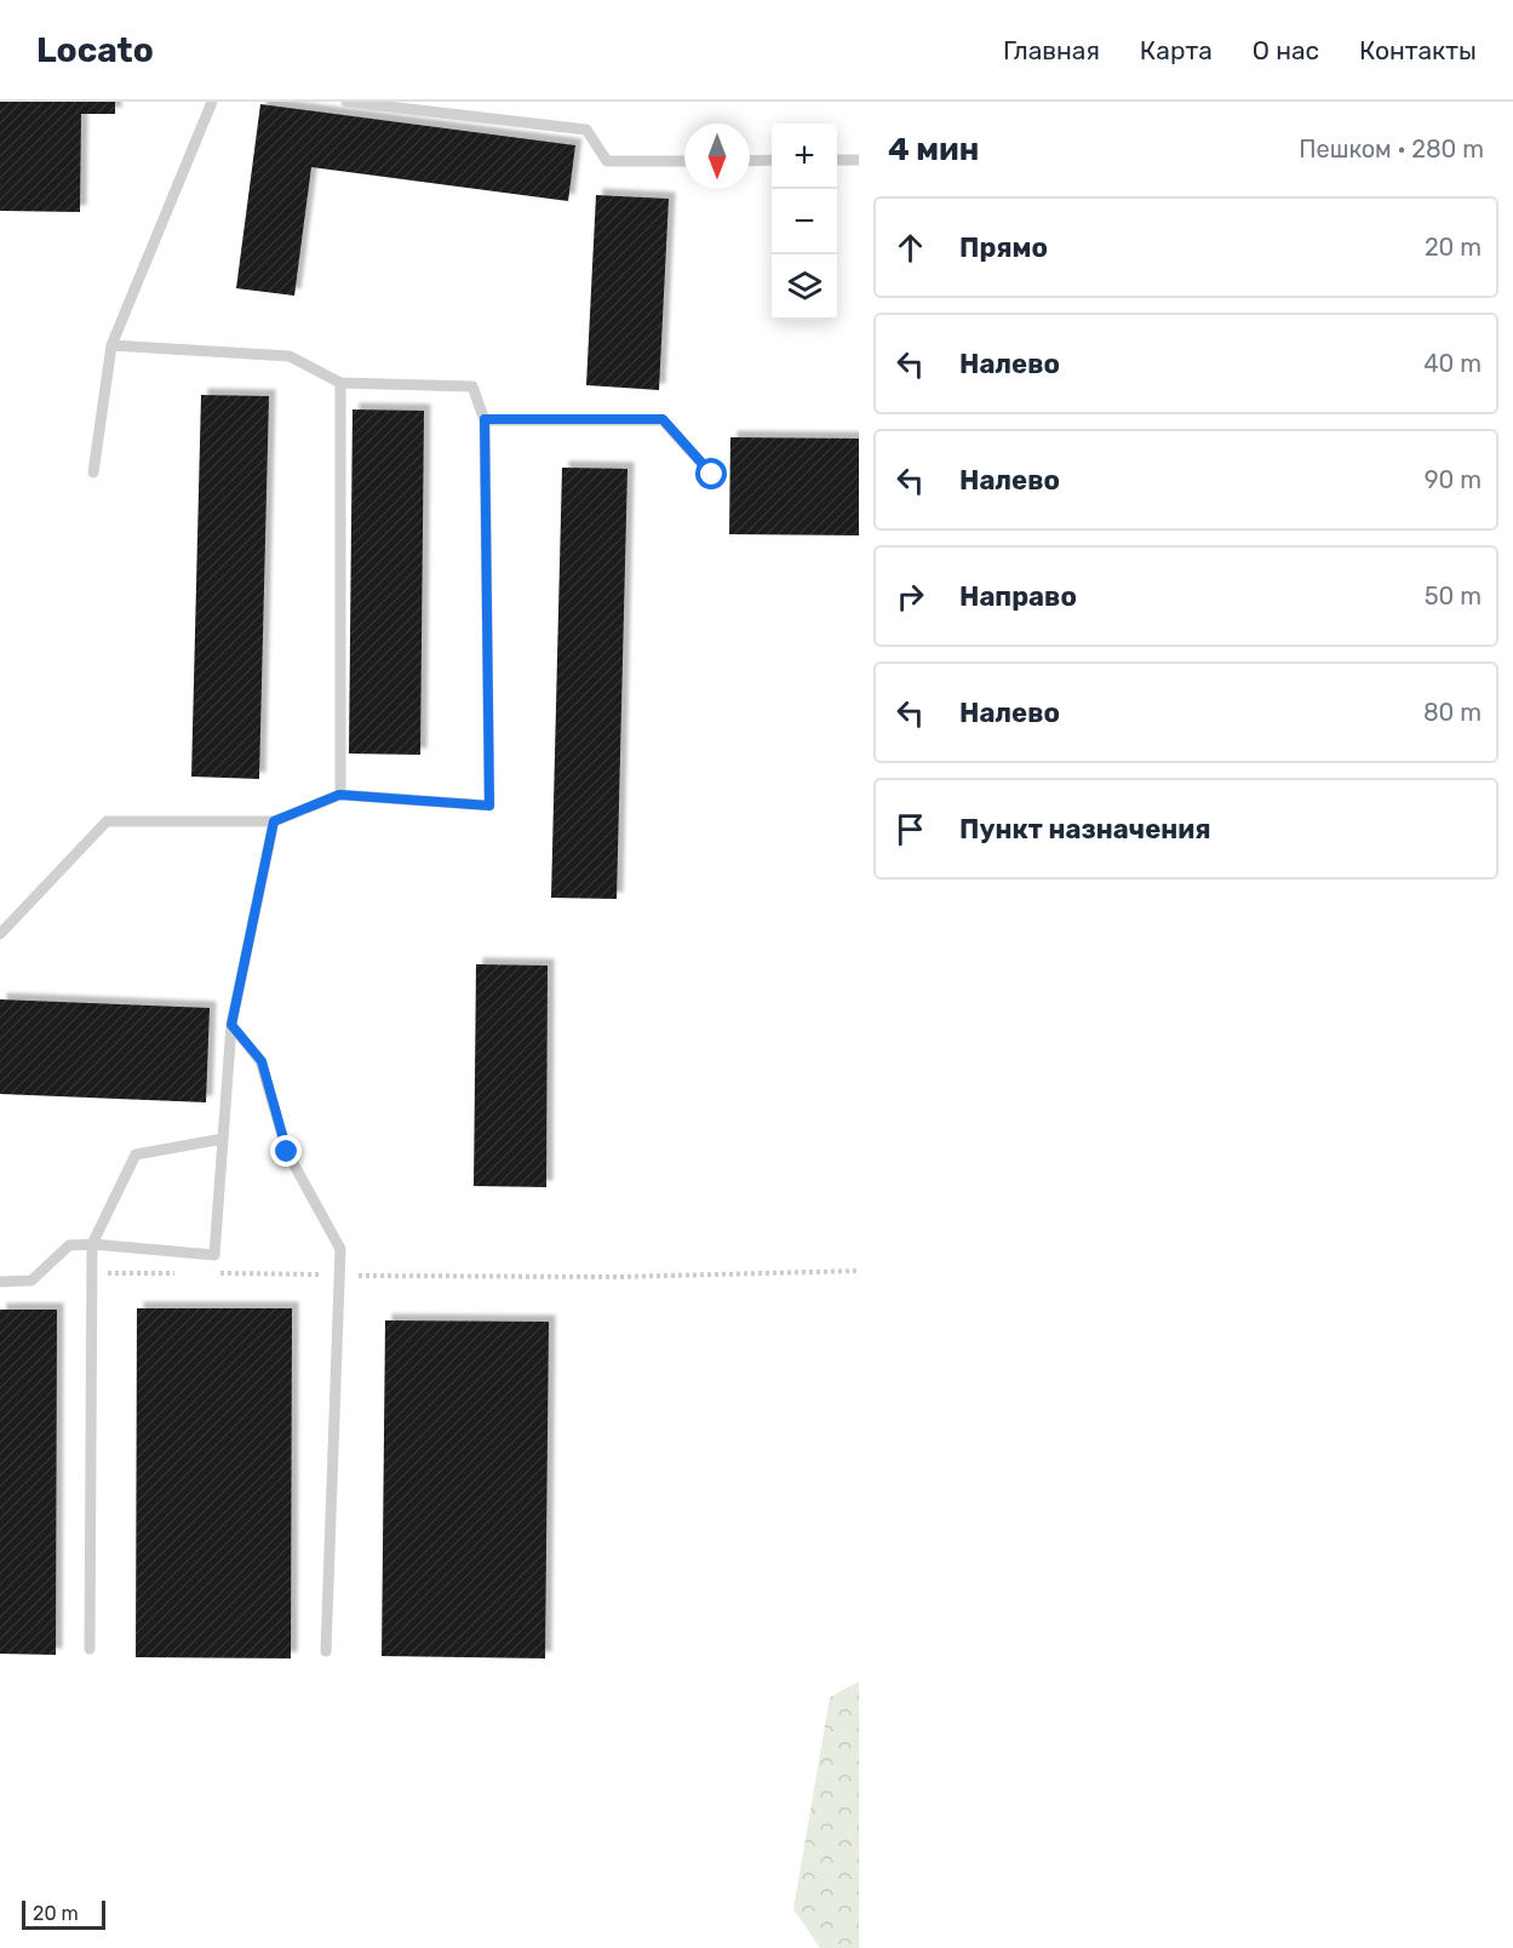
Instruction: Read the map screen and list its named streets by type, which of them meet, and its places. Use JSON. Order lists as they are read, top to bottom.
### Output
{
  "scale_bar": "20 m",
  "north": "bottom",
  "page": {
    "header": "Locato",
    "nav": [
      "Главная",
      "Карта",
      "О нас",
      "Контакты"
    ],
    "heading": ["4 мин", "Пешком · 280 m"],
    "map_buttons": ["+", "−"],
    "list": [
      ["Прямо", "20 m"],
      ["Налево", "40 m"],
      ["Налево", "90 m"],
      ["Направо", "50 m"],
      ["Налево", "80 m"],
      "Пункт назначения"
    ],
    "scale": "20 m"
  }
}
